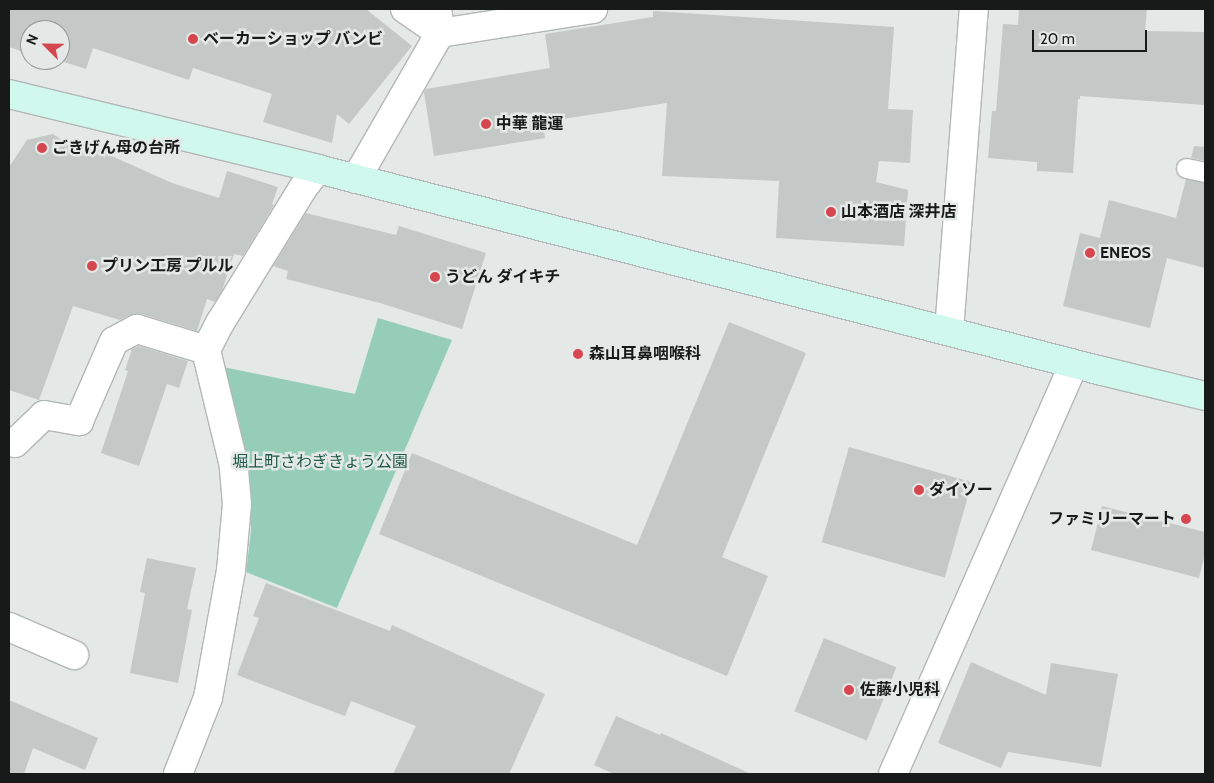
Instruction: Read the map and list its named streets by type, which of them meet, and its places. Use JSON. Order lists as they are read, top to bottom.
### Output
{
  "parks": ["堀上町さわぎきょう公園"],
  "places": [
    "ベーカーショップ バンビ",
    "中華 龍運",
    "ごきげん母の台所",
    "山本酒店 深井店",
    "ENEOS",
    "プリン工房 プルル",
    "うどん ダイキチ",
    "森山耳鼻咽喉科",
    "ダイソー",
    "ファミリーマート",
    "佐藤小児科"
  ],
  "scale_bar": "20 m",
  "north": "top left"
}
